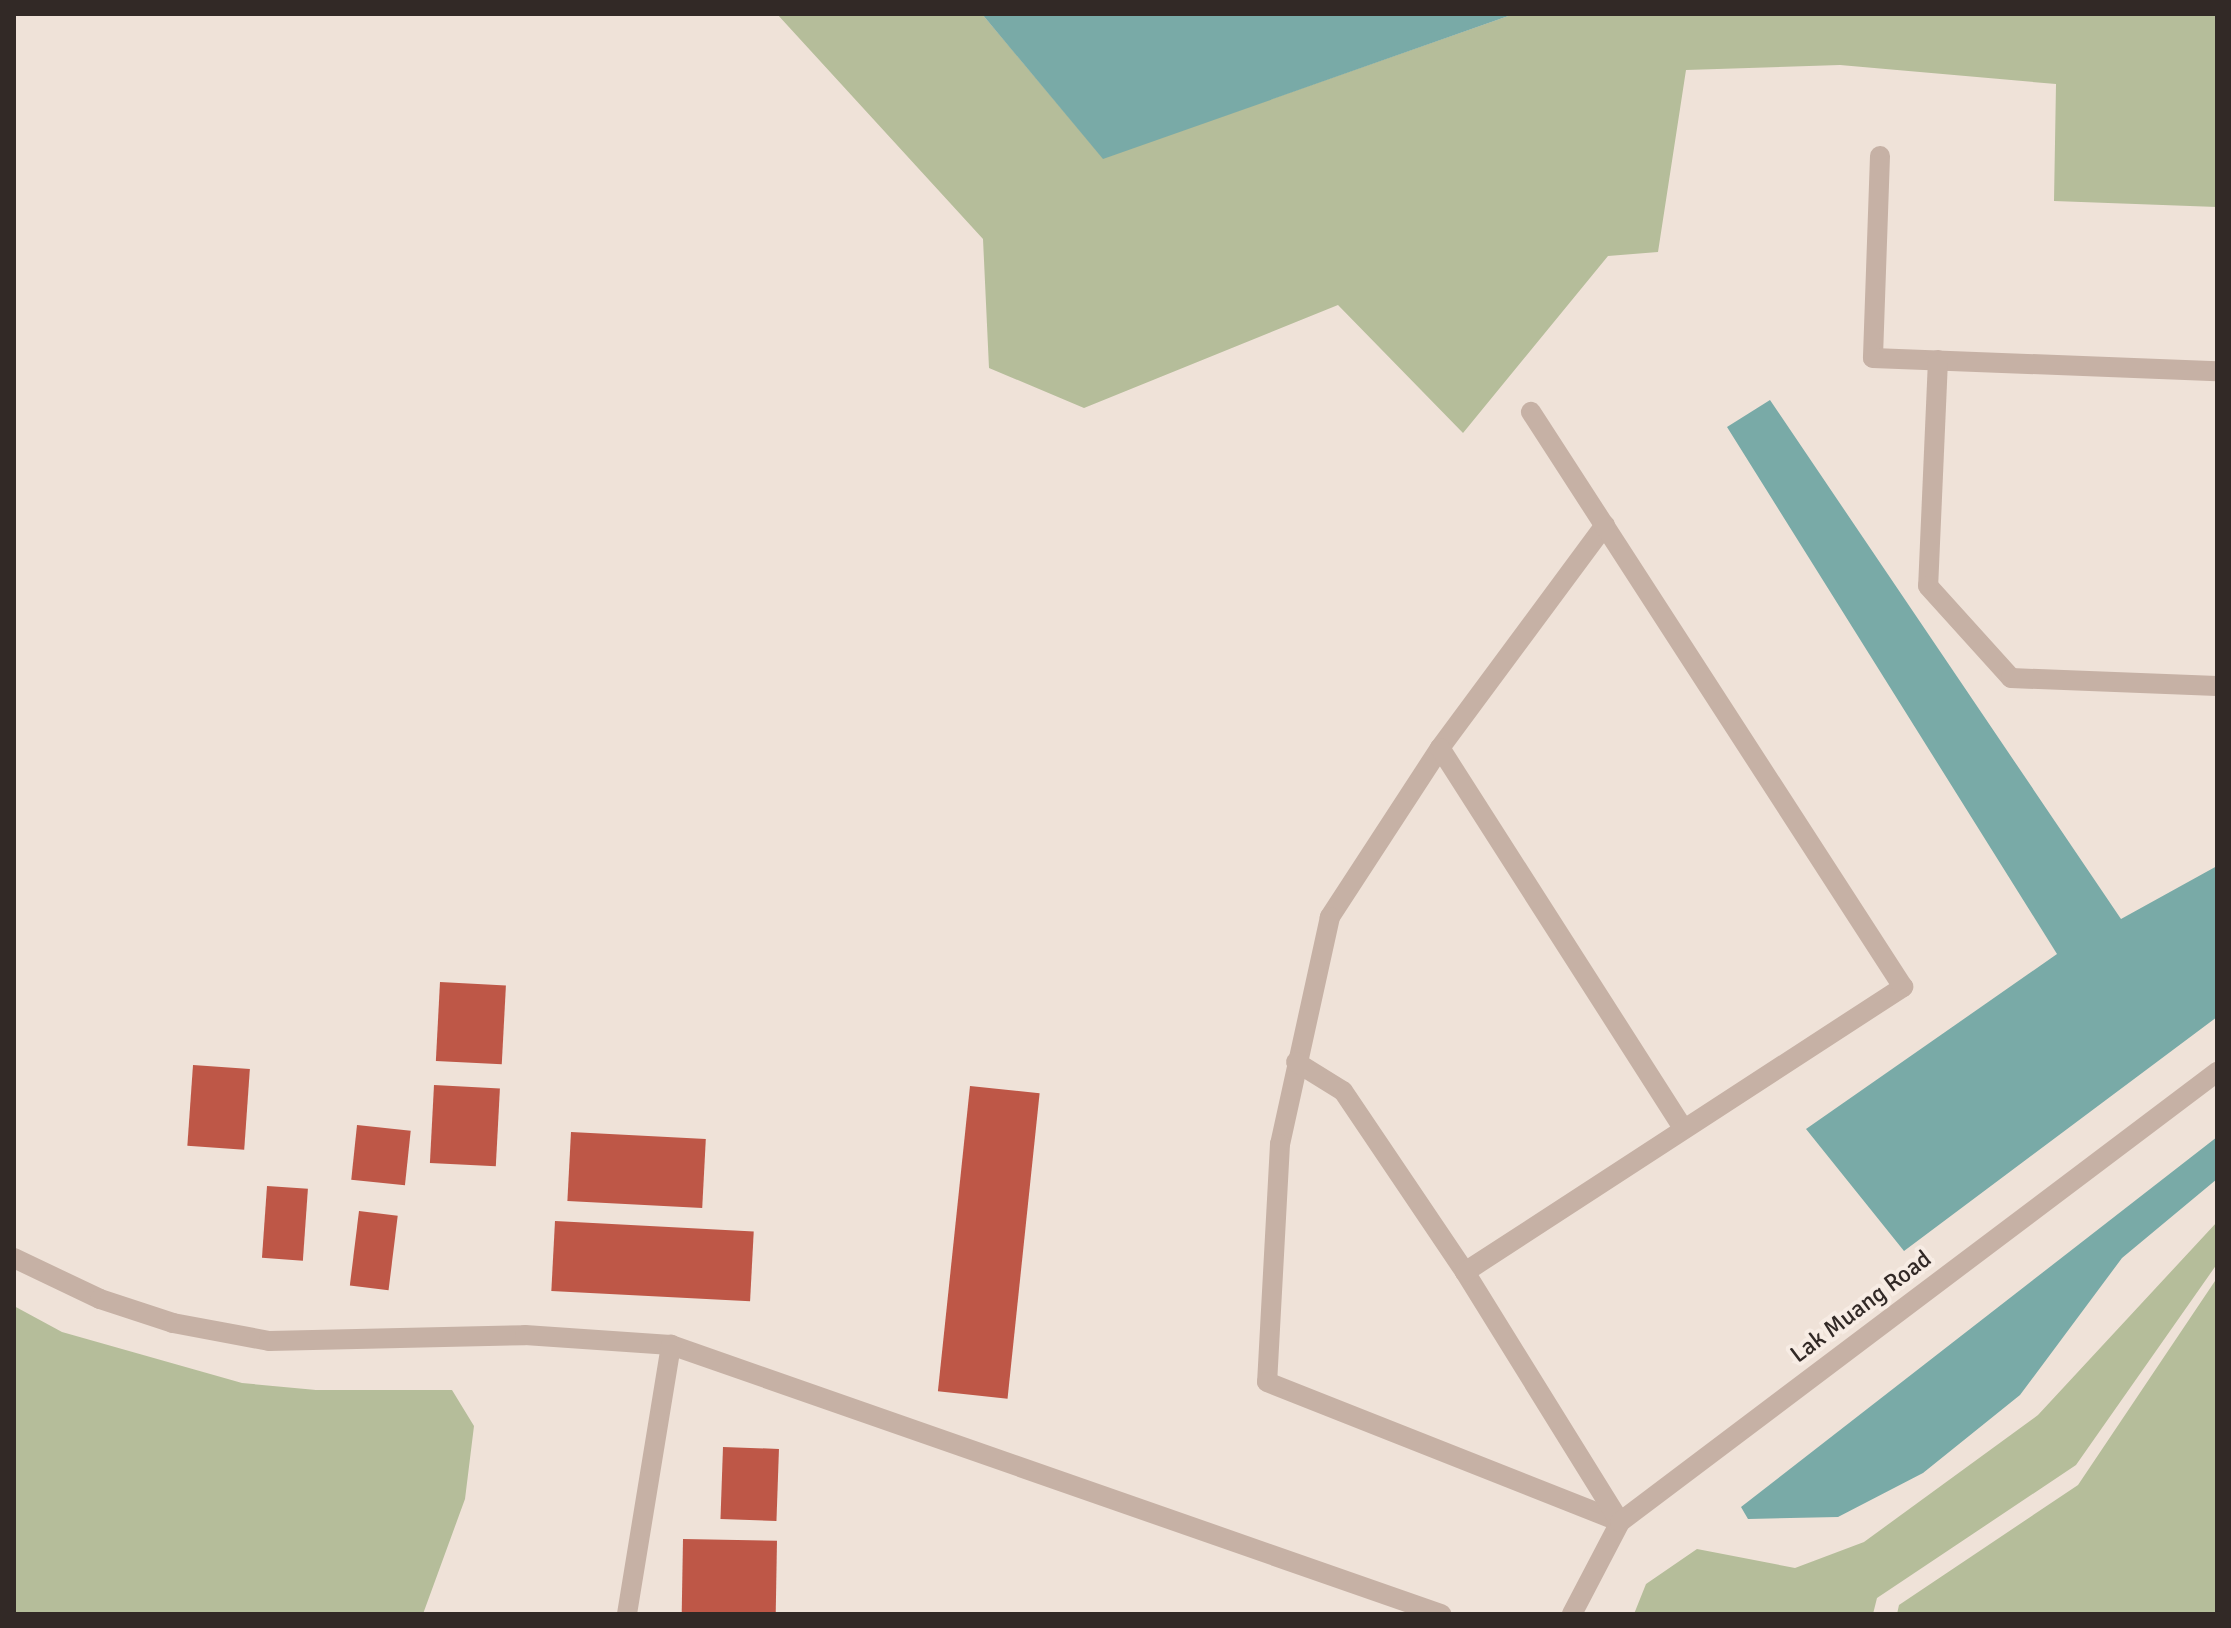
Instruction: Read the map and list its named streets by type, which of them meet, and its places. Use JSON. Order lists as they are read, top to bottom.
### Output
{
  "streets": {
    "street": ["Lak Muang Road"]
  }
}
